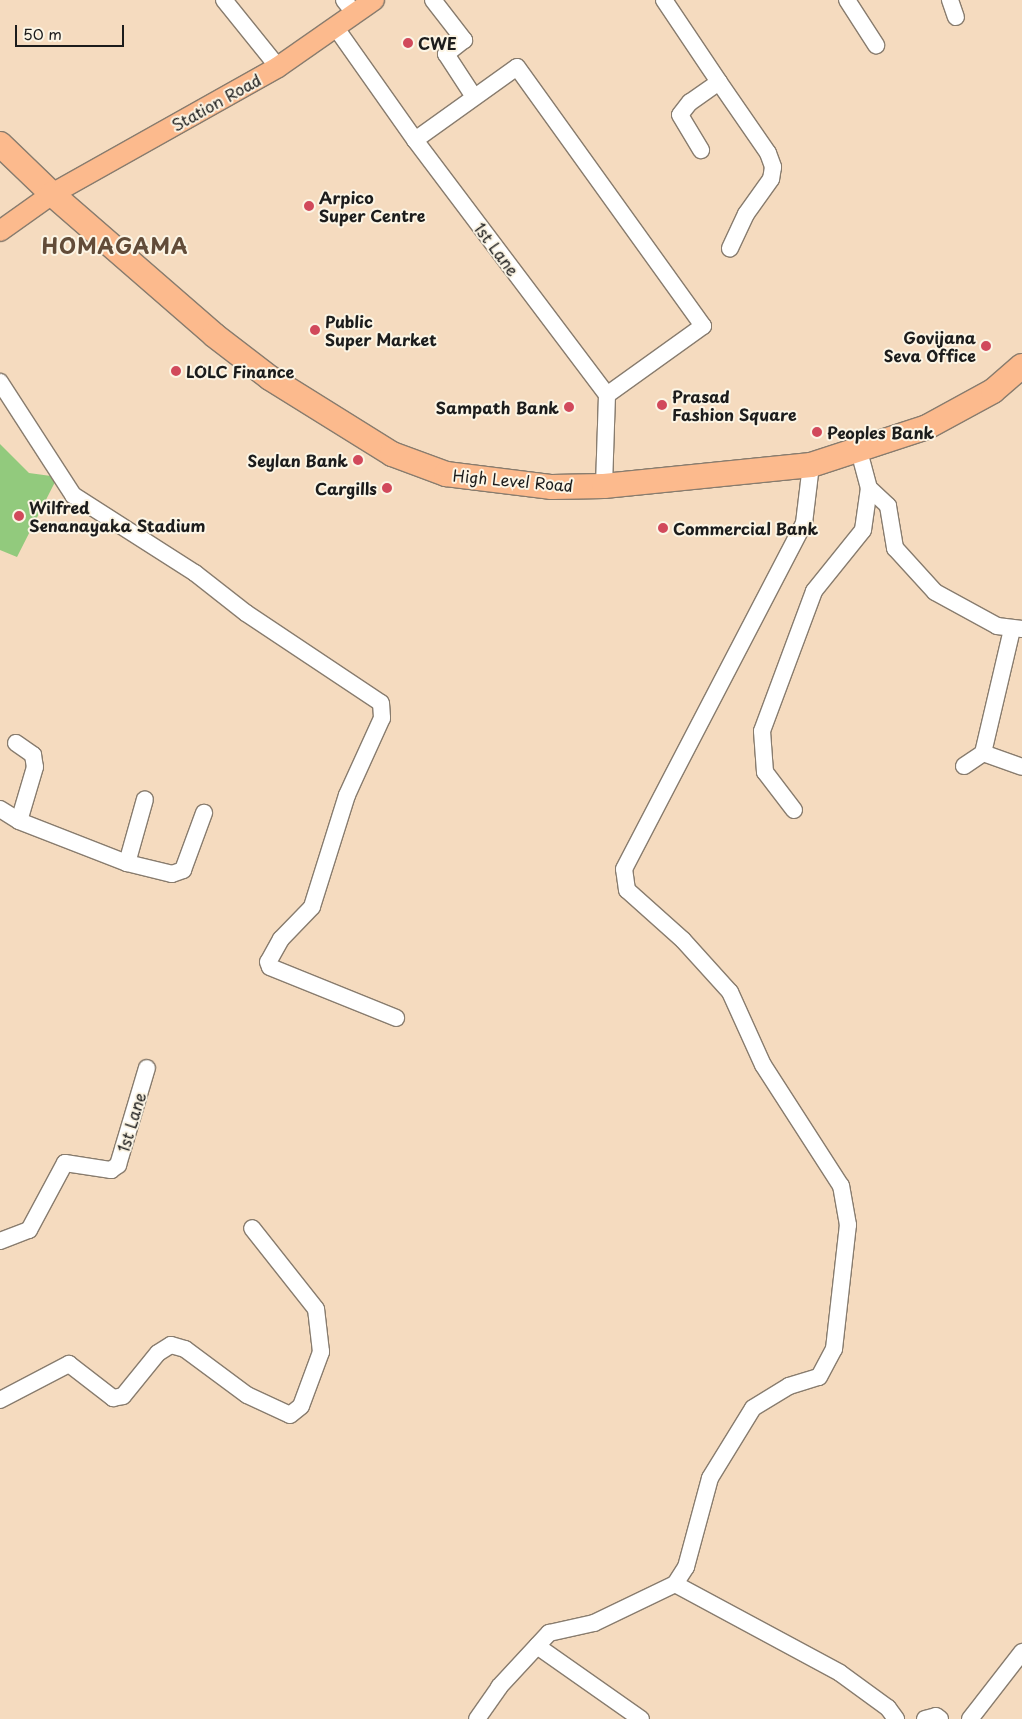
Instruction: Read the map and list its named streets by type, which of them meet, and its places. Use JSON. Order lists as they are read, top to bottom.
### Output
{
  "streets": {
    "highway": ["High Level Road"],
    "main road": ["Station Road"],
    "street": ["1st Lane"]
  },
  "crossings": [
    ["Station Road", "1st Lane"],
    ["Station Road", "High Level Road"]
  ],
  "districts": ["HOMAGAMA"],
  "places": [
    "CWE",
    "Arpico Super Centre",
    "Public Super Market",
    "Govijana Seva Office",
    "LOLC Finance",
    "Prasad Fashion Square",
    "Sampath Bank",
    "Peoples Bank",
    "Seylan Bank",
    "Cargills",
    "Wilfred Senanayaka Stadium",
    "Commercial Bank"
  ],
  "scale_bar": "50 m"
}
